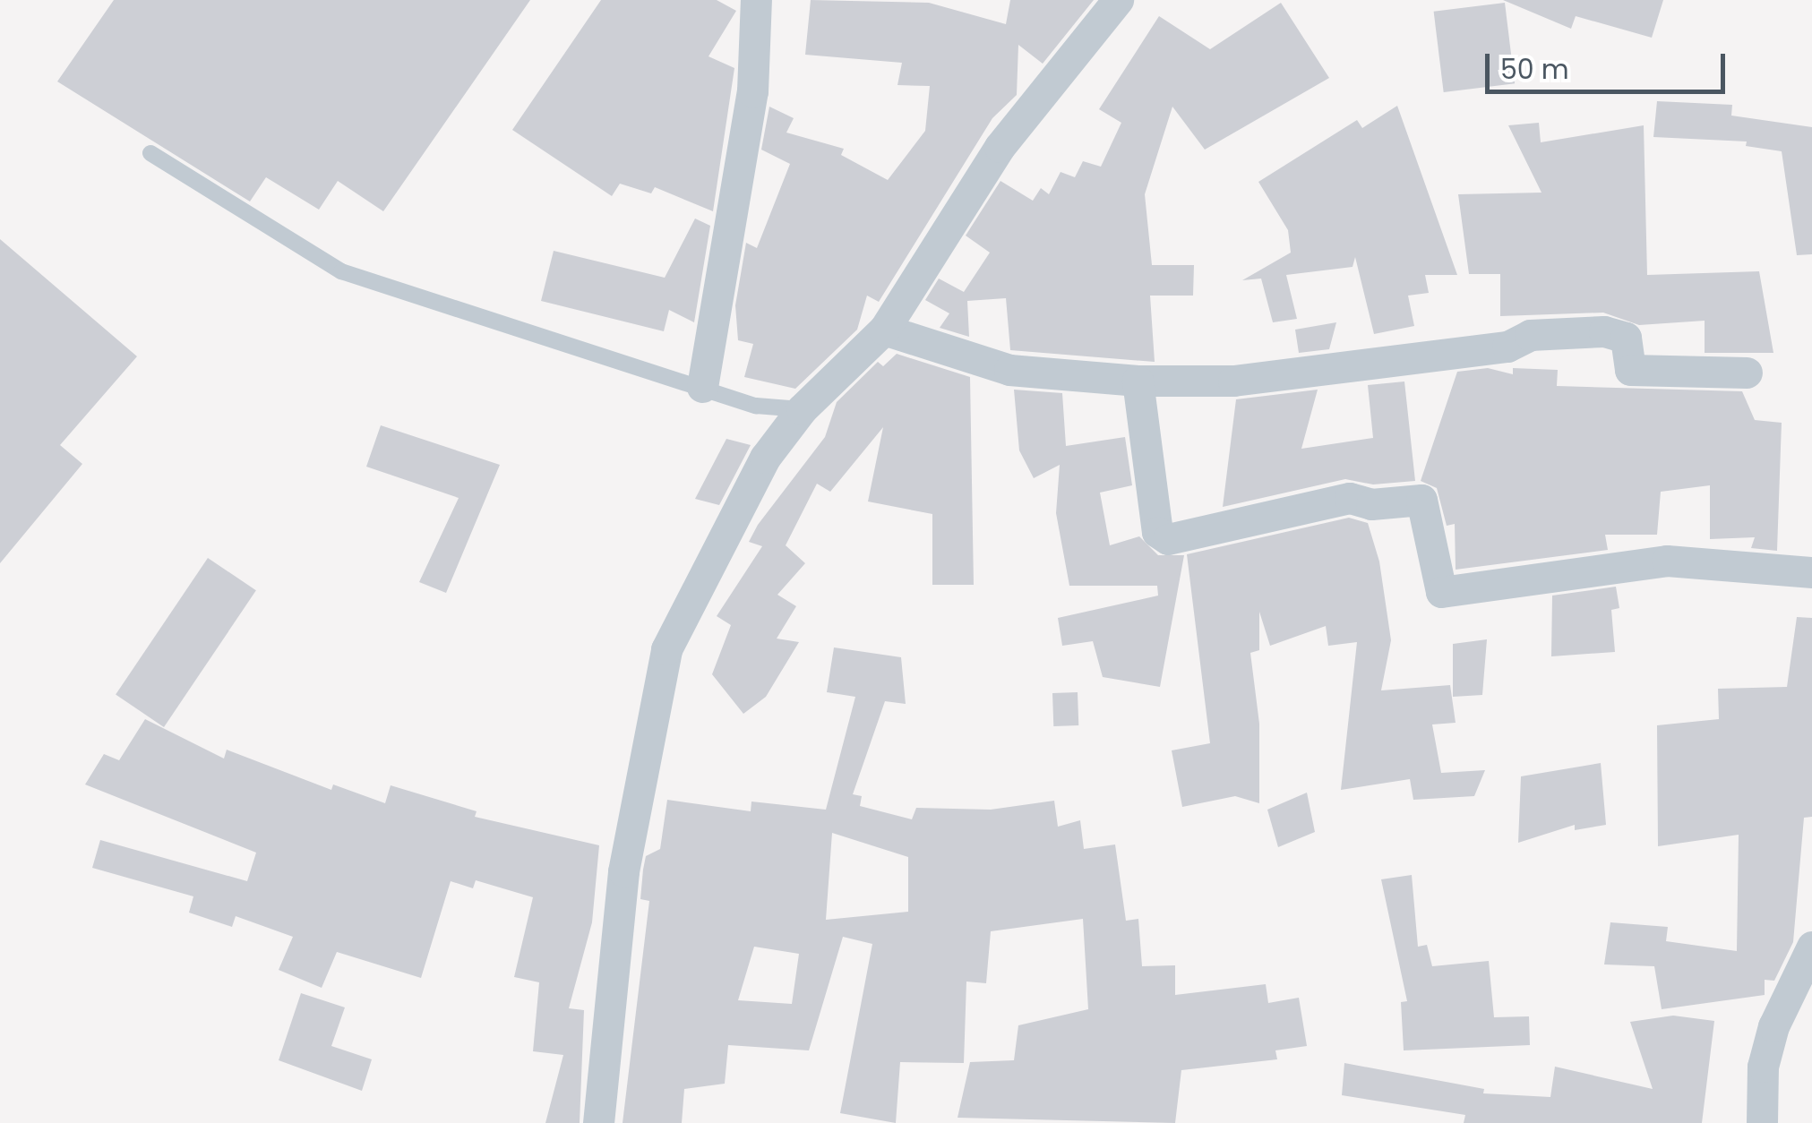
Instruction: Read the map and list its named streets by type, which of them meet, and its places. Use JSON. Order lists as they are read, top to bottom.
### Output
{
  "scale_bar": "50 m"
}
